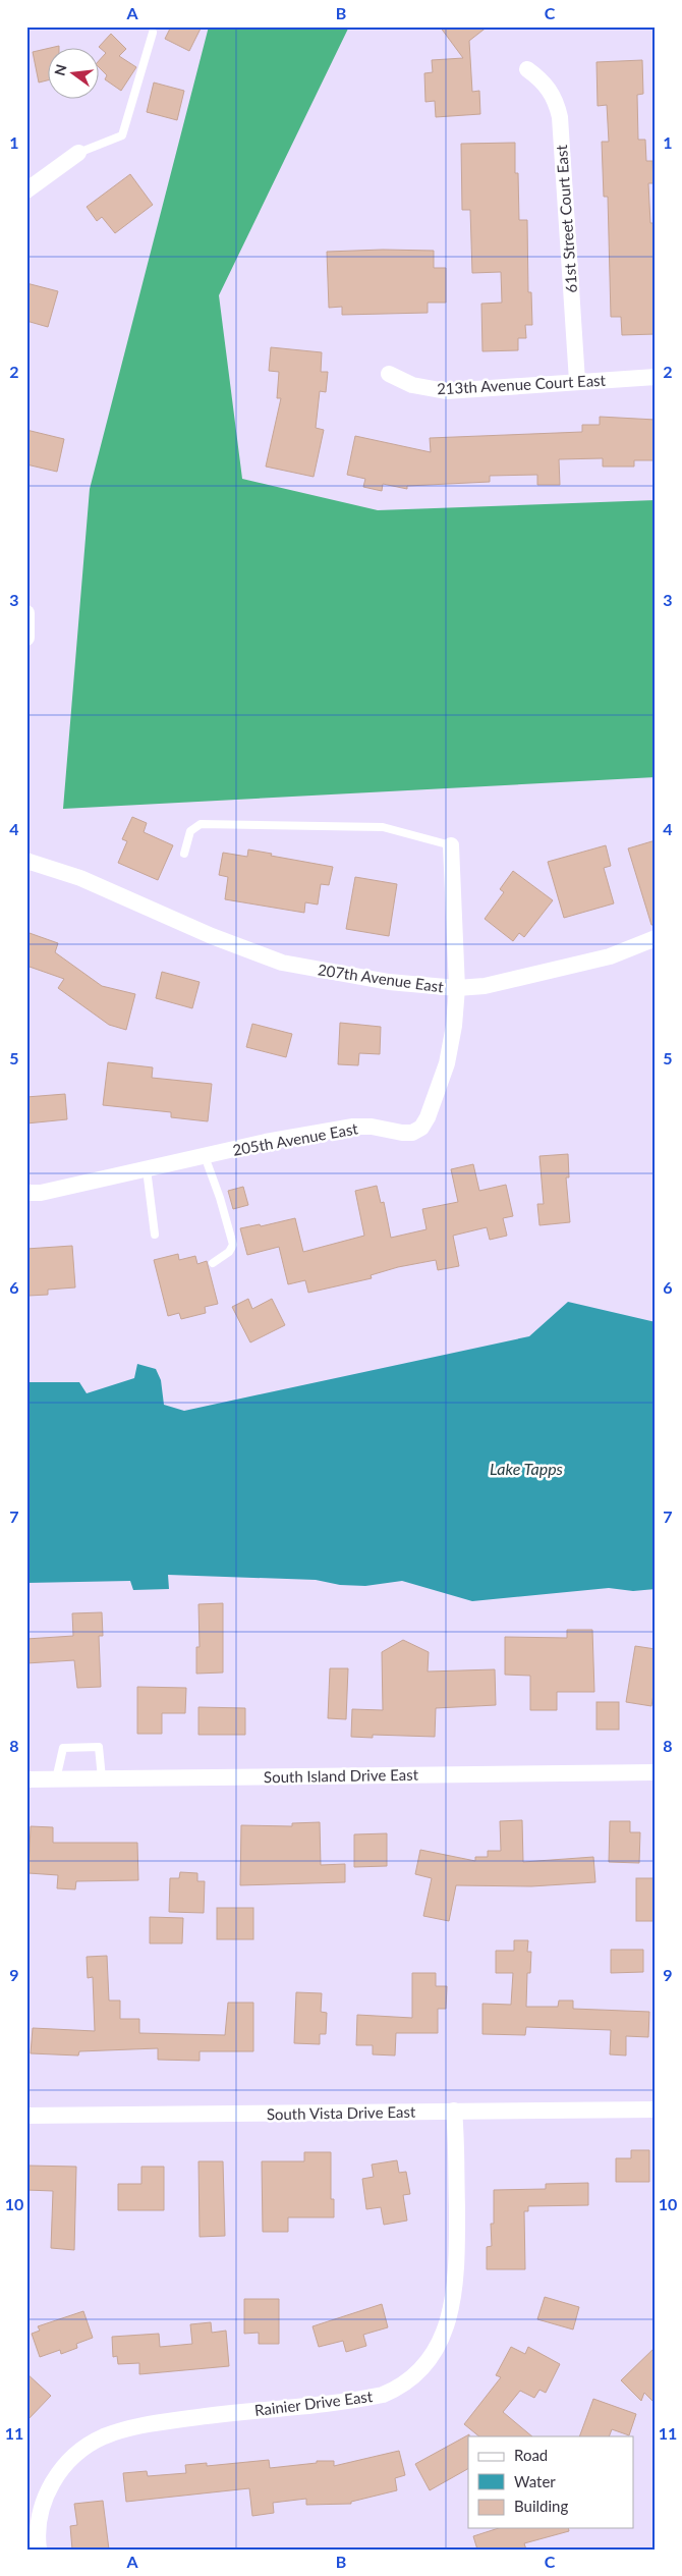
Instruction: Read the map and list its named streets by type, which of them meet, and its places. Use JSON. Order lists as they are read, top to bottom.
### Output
{
  "streets": {
    "street": [
      "61st Street Court East",
      "213th Avenue Court East",
      "207th Avenue East",
      "205th Avenue East",
      "South Island Drive East",
      "South Vista Drive East",
      "Rainier Drive East"
    ]
  },
  "crossings": [
    ["61st Street Court East", "213th Avenue Court East"],
    ["207th Avenue East", "205th Avenue East"],
    ["South Vista Drive East", "Rainier Drive East"]
  ],
  "water": ["Lake Tapps"],
  "legend": ["Road", "Water", "Building"],
  "north": "left",
  "grid": {
    "columns": ["A", "B", "C"],
    "rows": [
      "1",
      "2",
      "3",
      "4",
      "5",
      "6",
      "7",
      "8",
      "9",
      "10",
      "11"
    ]
  }
}
